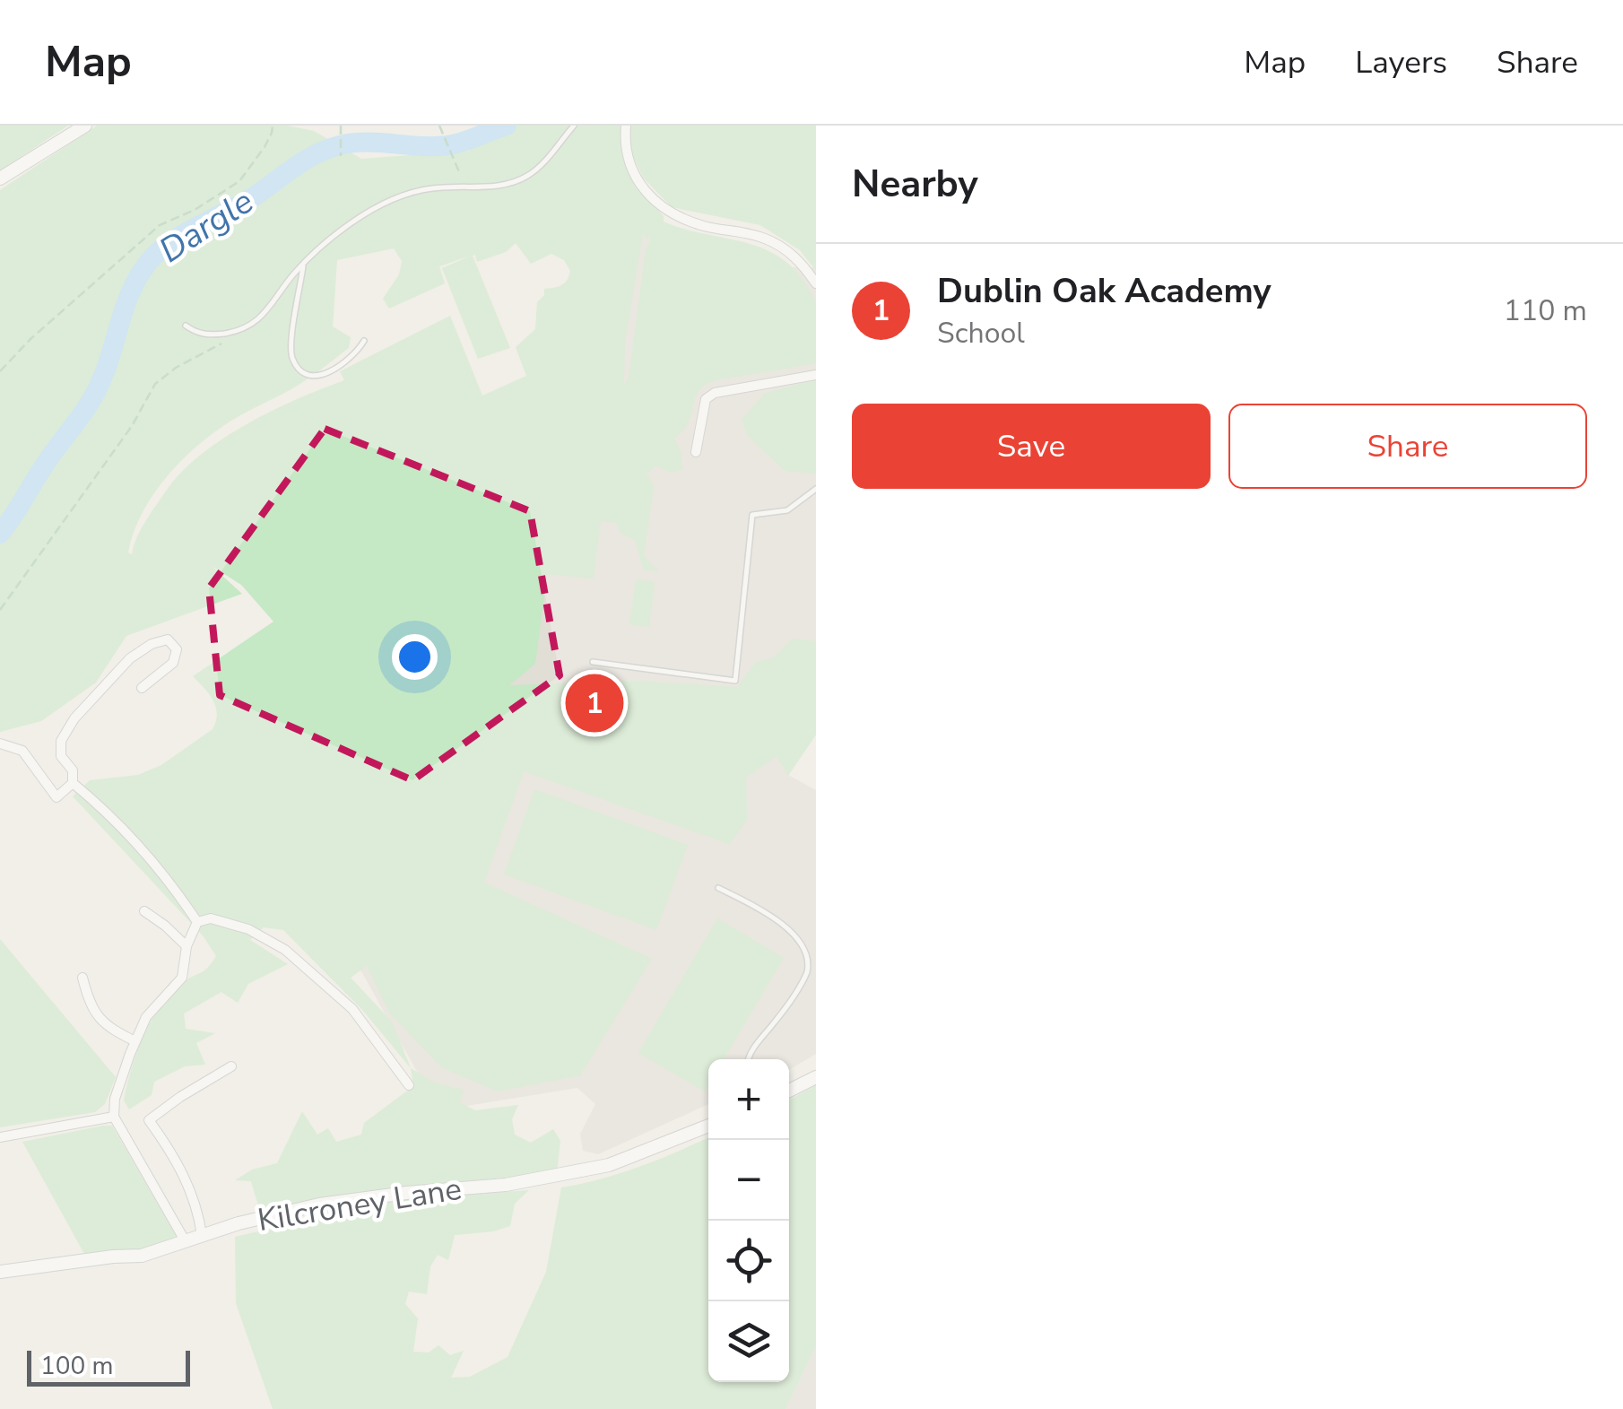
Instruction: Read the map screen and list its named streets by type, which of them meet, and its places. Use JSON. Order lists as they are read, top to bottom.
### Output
{
  "streets": {
    "street": ["Kilcroney Lane"]
  },
  "water": ["Dargle"],
  "scale_bar": "100 m",
  "page": {
    "header": "Map",
    "nav": ["Map", "Layers", "Share"],
    "heading": "Nearby",
    "list": [
      {
        "mark": "1",
        "name": "Dublin Oak Academy",
        "note": "School",
        "value": "110 m"
      }
    ],
    "buttons": ["Save", "Share"],
    "pins": "1",
    "map_buttons": ["+", "−"],
    "scale": "100 m"
  }
}
